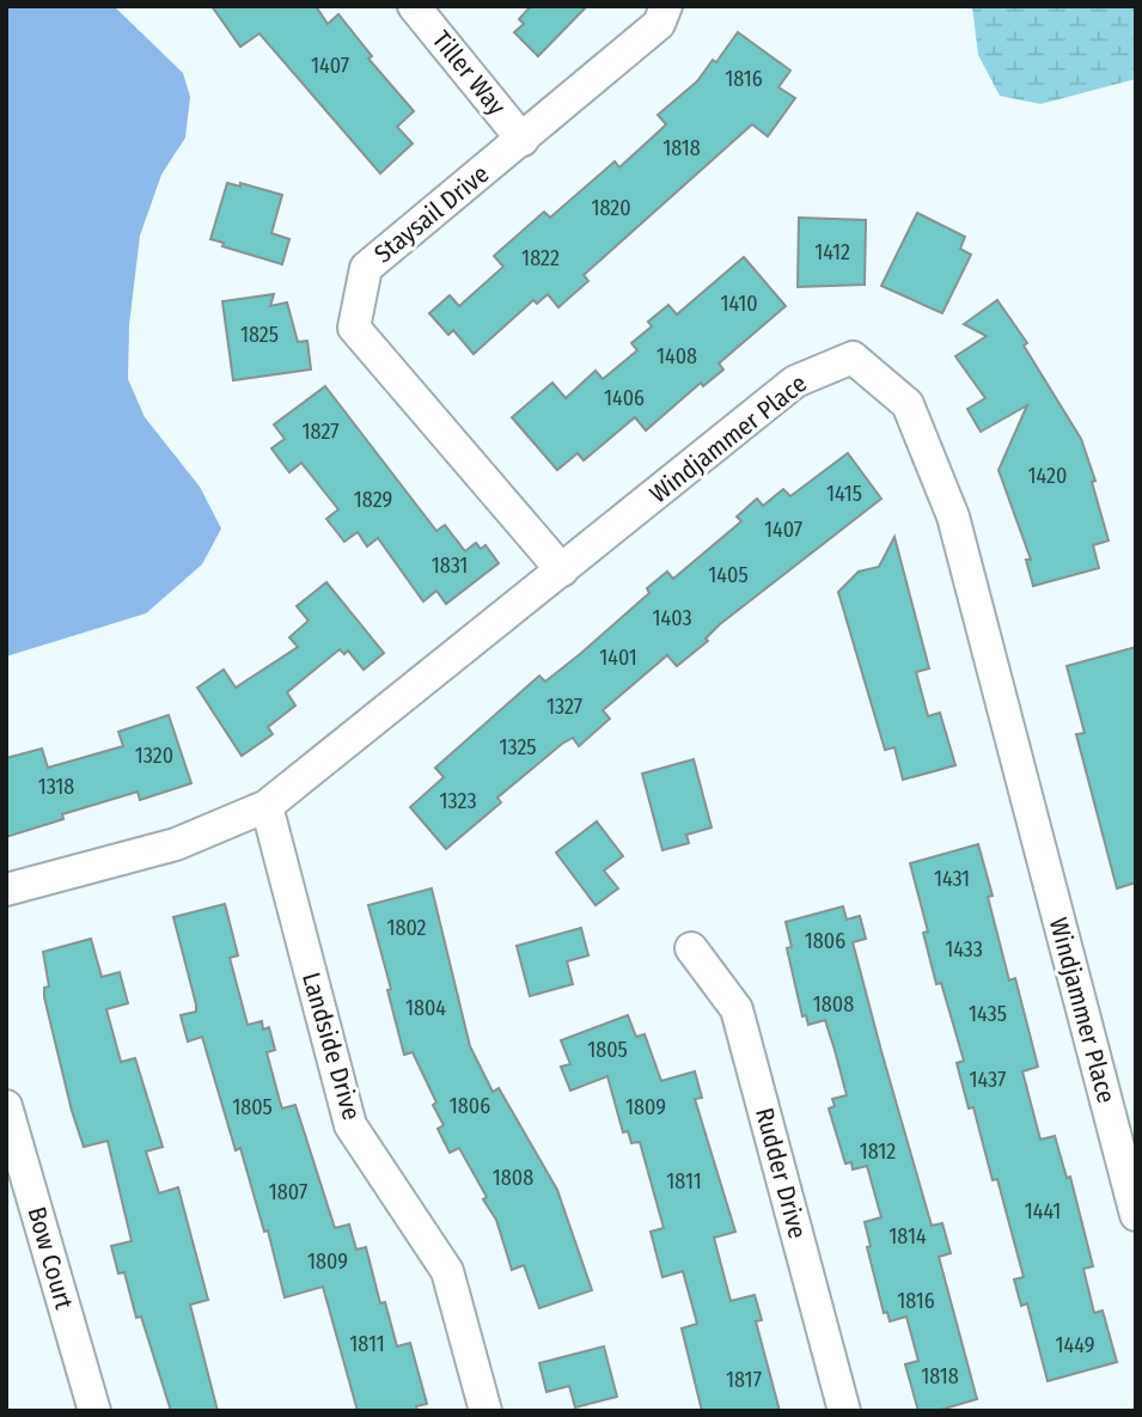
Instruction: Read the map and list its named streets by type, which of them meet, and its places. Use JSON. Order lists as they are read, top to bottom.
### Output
{
  "streets": {
    "street": [
      "Tiller Way",
      "Staysail Drive",
      "Windjammer Place",
      "Landside Drive",
      "Rudder Drive",
      "Bow Court"
    ]
  },
  "crossings": [
    ["Tiller Way", "Staysail Drive"],
    ["Staysail Drive", "Windjammer Place"],
    ["Windjammer Place", "Landside Drive"]
  ],
  "house_numbers": [
    "1407",
    "1816",
    "1818",
    "1820",
    "1412",
    "1822",
    "1410",
    "1825",
    "1408",
    "1406",
    "1827",
    "1420",
    "1415",
    "1829",
    "1407",
    "1831",
    "1405",
    "1403",
    "1401",
    "1327",
    "1325",
    "1320",
    "1318",
    "1323",
    "1431",
    "1802",
    "1806",
    "1433",
    "1808",
    "1804",
    "1435",
    "1805",
    "1437",
    "1806",
    "1805",
    "1809",
    "1812",
    "1808",
    "1811",
    "1807",
    "1441",
    "1814",
    "1809",
    "1816",
    "1811",
    "1449",
    "1818",
    "1817"
  ]
}
